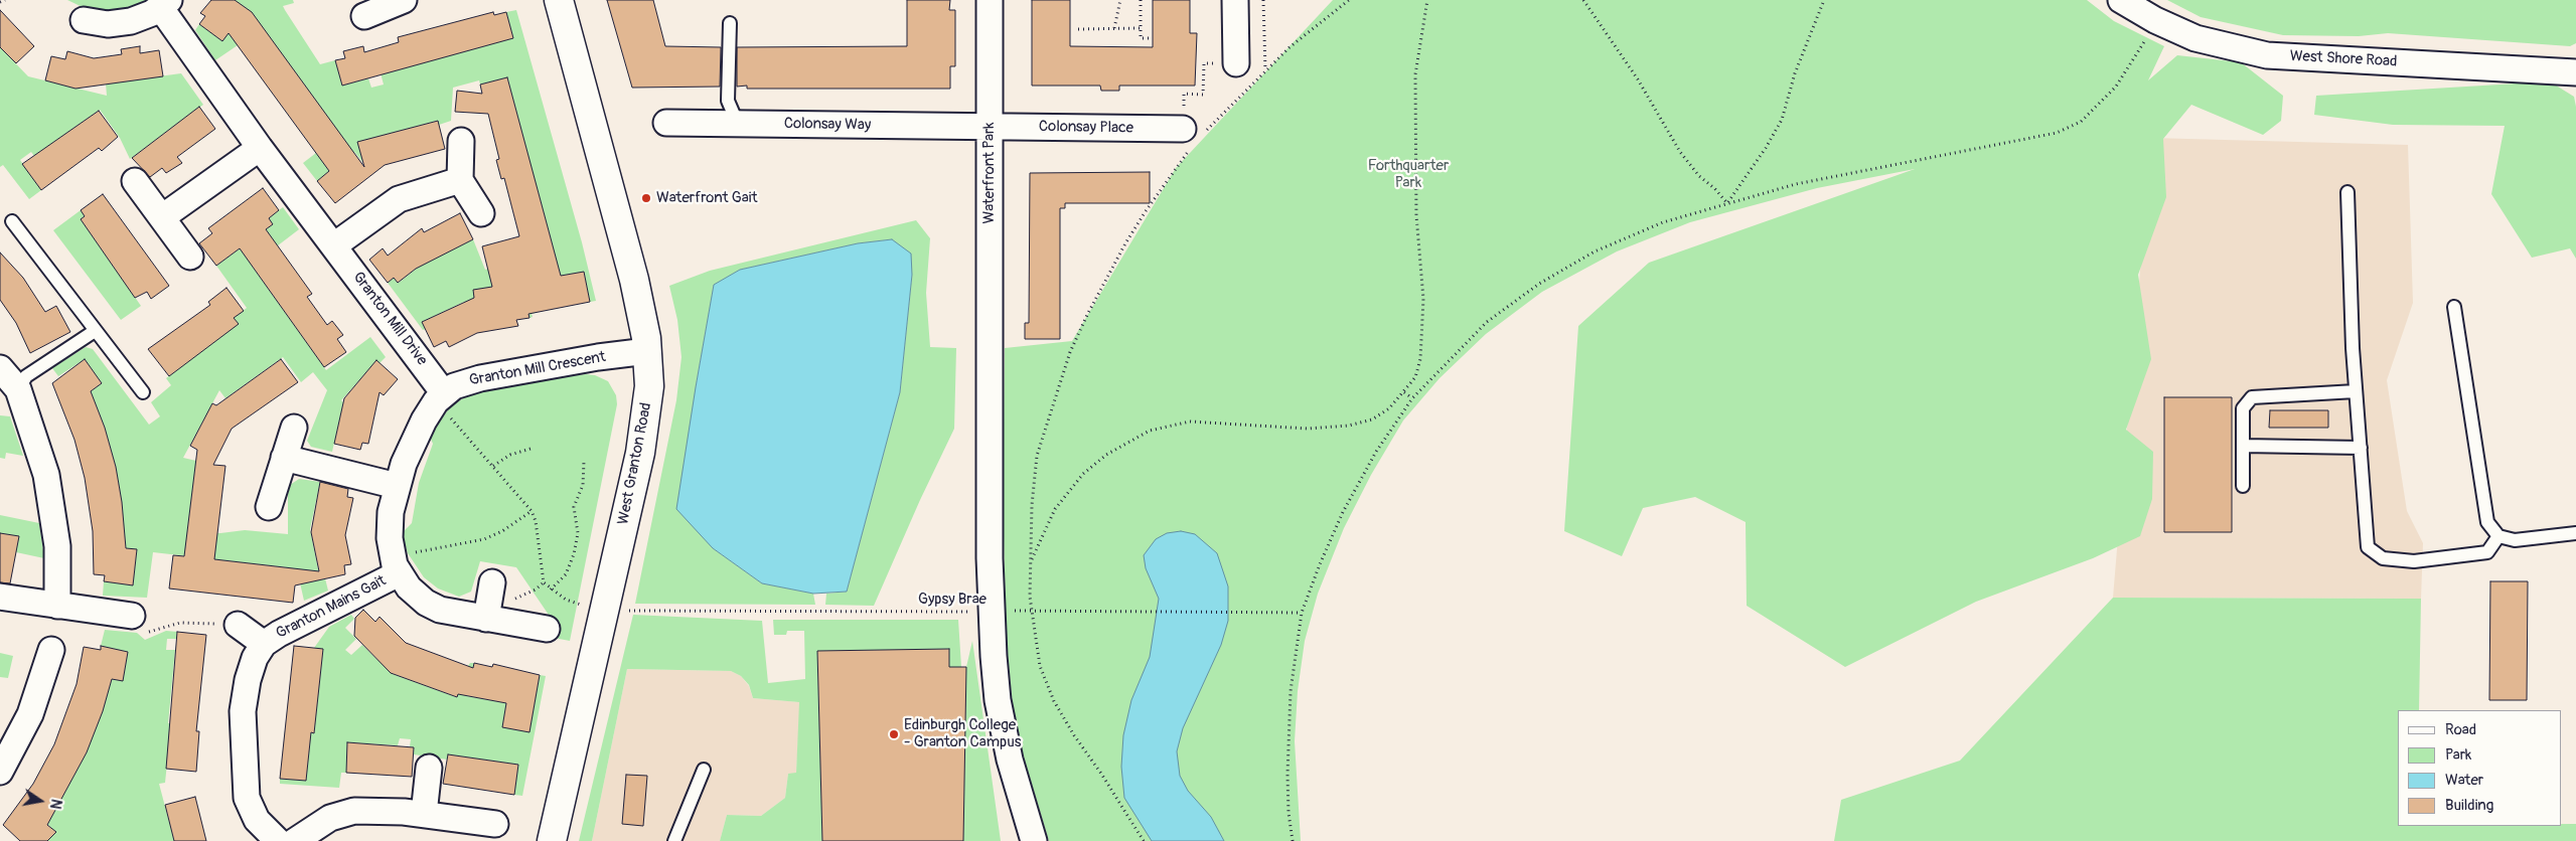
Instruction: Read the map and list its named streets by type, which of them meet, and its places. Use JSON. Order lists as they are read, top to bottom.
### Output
{
  "streets": {
    "street": [
      "West Shore Road",
      "Colonsay Way",
      "Colonsay Place",
      "Waterfront Park",
      "Granton Mill Drive",
      "Granton Mill Crescent",
      "West Granton Road",
      "Granton Mains Gait"
    ],
    "path": ["Gypsy Brae"]
  },
  "crossings": [
    ["Colonsay Way", "Colonsay Place"],
    ["Colonsay Way", "Waterfront Park"],
    ["Colonsay Place", "Waterfront Park"],
    ["Waterfront Park", "Gypsy Brae"],
    ["Granton Mill Drive", "Granton Mill Crescent"],
    ["Granton Mill Crescent", "West Granton Road"],
    ["West Granton Road", "Gypsy Brae"]
  ],
  "parks": ["Forthquarter Park"],
  "places": ["Waterfront Gait", "Edinburgh College - Granton Campus"],
  "legend": [
    "Road",
    "Park",
    "Water",
    "Building"
  ],
  "north": "right"
}
